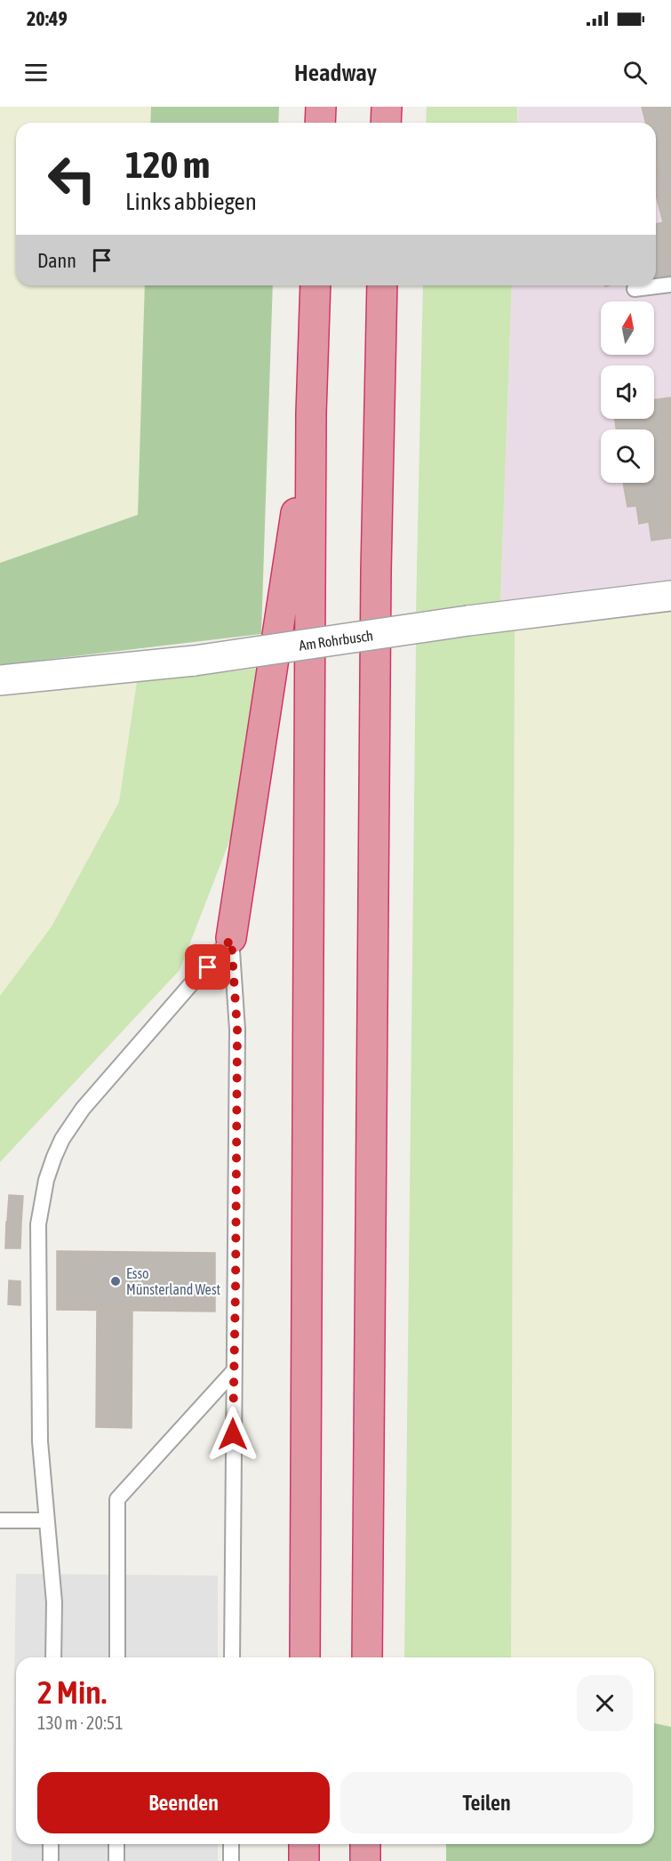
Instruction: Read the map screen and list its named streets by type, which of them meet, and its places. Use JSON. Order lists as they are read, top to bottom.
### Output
{
  "streets": {
    "street": ["Am Rohrbusch"]
  },
  "places": ["Esso Münsterland West"],
  "north": "top",
  "page": {
    "status": "20:49",
    "header": "Headway",
    "turn": ["120 m", "Links abbiegen"],
    "then": "Dann",
    "heading": ["2 Min.", "130 m · 20:51"],
    "buttons": ["Beenden", "Teilen"]
  }
}
